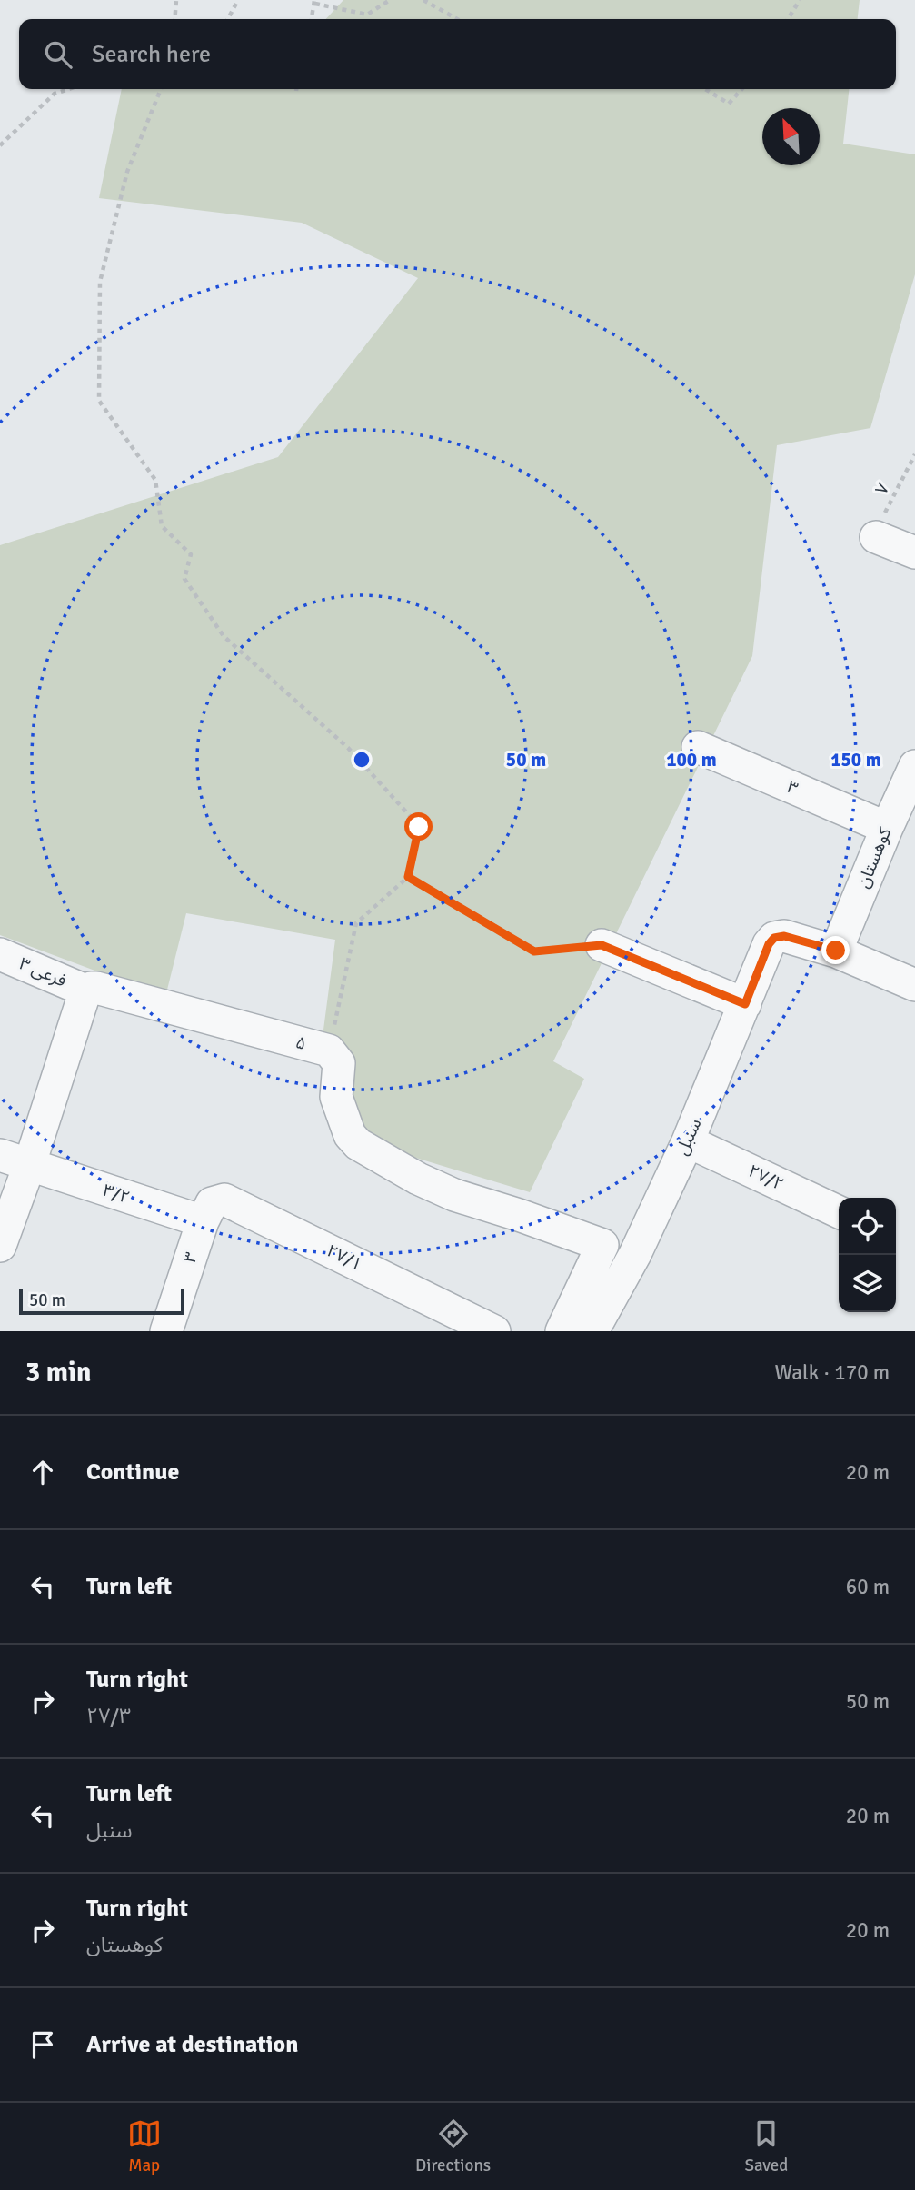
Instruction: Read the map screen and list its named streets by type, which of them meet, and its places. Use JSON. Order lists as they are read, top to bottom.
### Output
{
  "streets": {
    "street": [
      "۳",
      "کوهستان",
      "فرعی ۳",
      "۵",
      "سنبل",
      "۲۷/۲",
      "۳/۲",
      "۲۷/۱"
    ],
    "path": ["۷"]
  },
  "crossings": [
    ["۳", "کوهستان"],
    ["۳", "۳/۲"],
    ["۳", "۲۷/۱"],
    ["کوهستان", "سنبل"],
    ["فرعی ۳", "۵"],
    ["سنبل", "۲۷/۲"],
    ["۳/۲", "۲۷/۱"]
  ],
  "scale_bar": "50 m",
  "north": "top left",
  "page": {
    "search": "Search here",
    "scale": "50 m",
    "heading": ["3 min", "Walk · 170 m"],
    "list": [
      ["Continue", "20 m"],
      ["Turn left", "60 m"],
      ["Turn right", "۲۷/۳", "50 m"],
      ["Turn left", "سنبل", "20 m"],
      ["Turn right", "کوهستان", "20 m"],
      "Arrive at destination"
    ],
    "nav": ["Map", "Directions", "Saved"]
  },
  "rings": ["50 m", "100 m", "150 m"]
}
